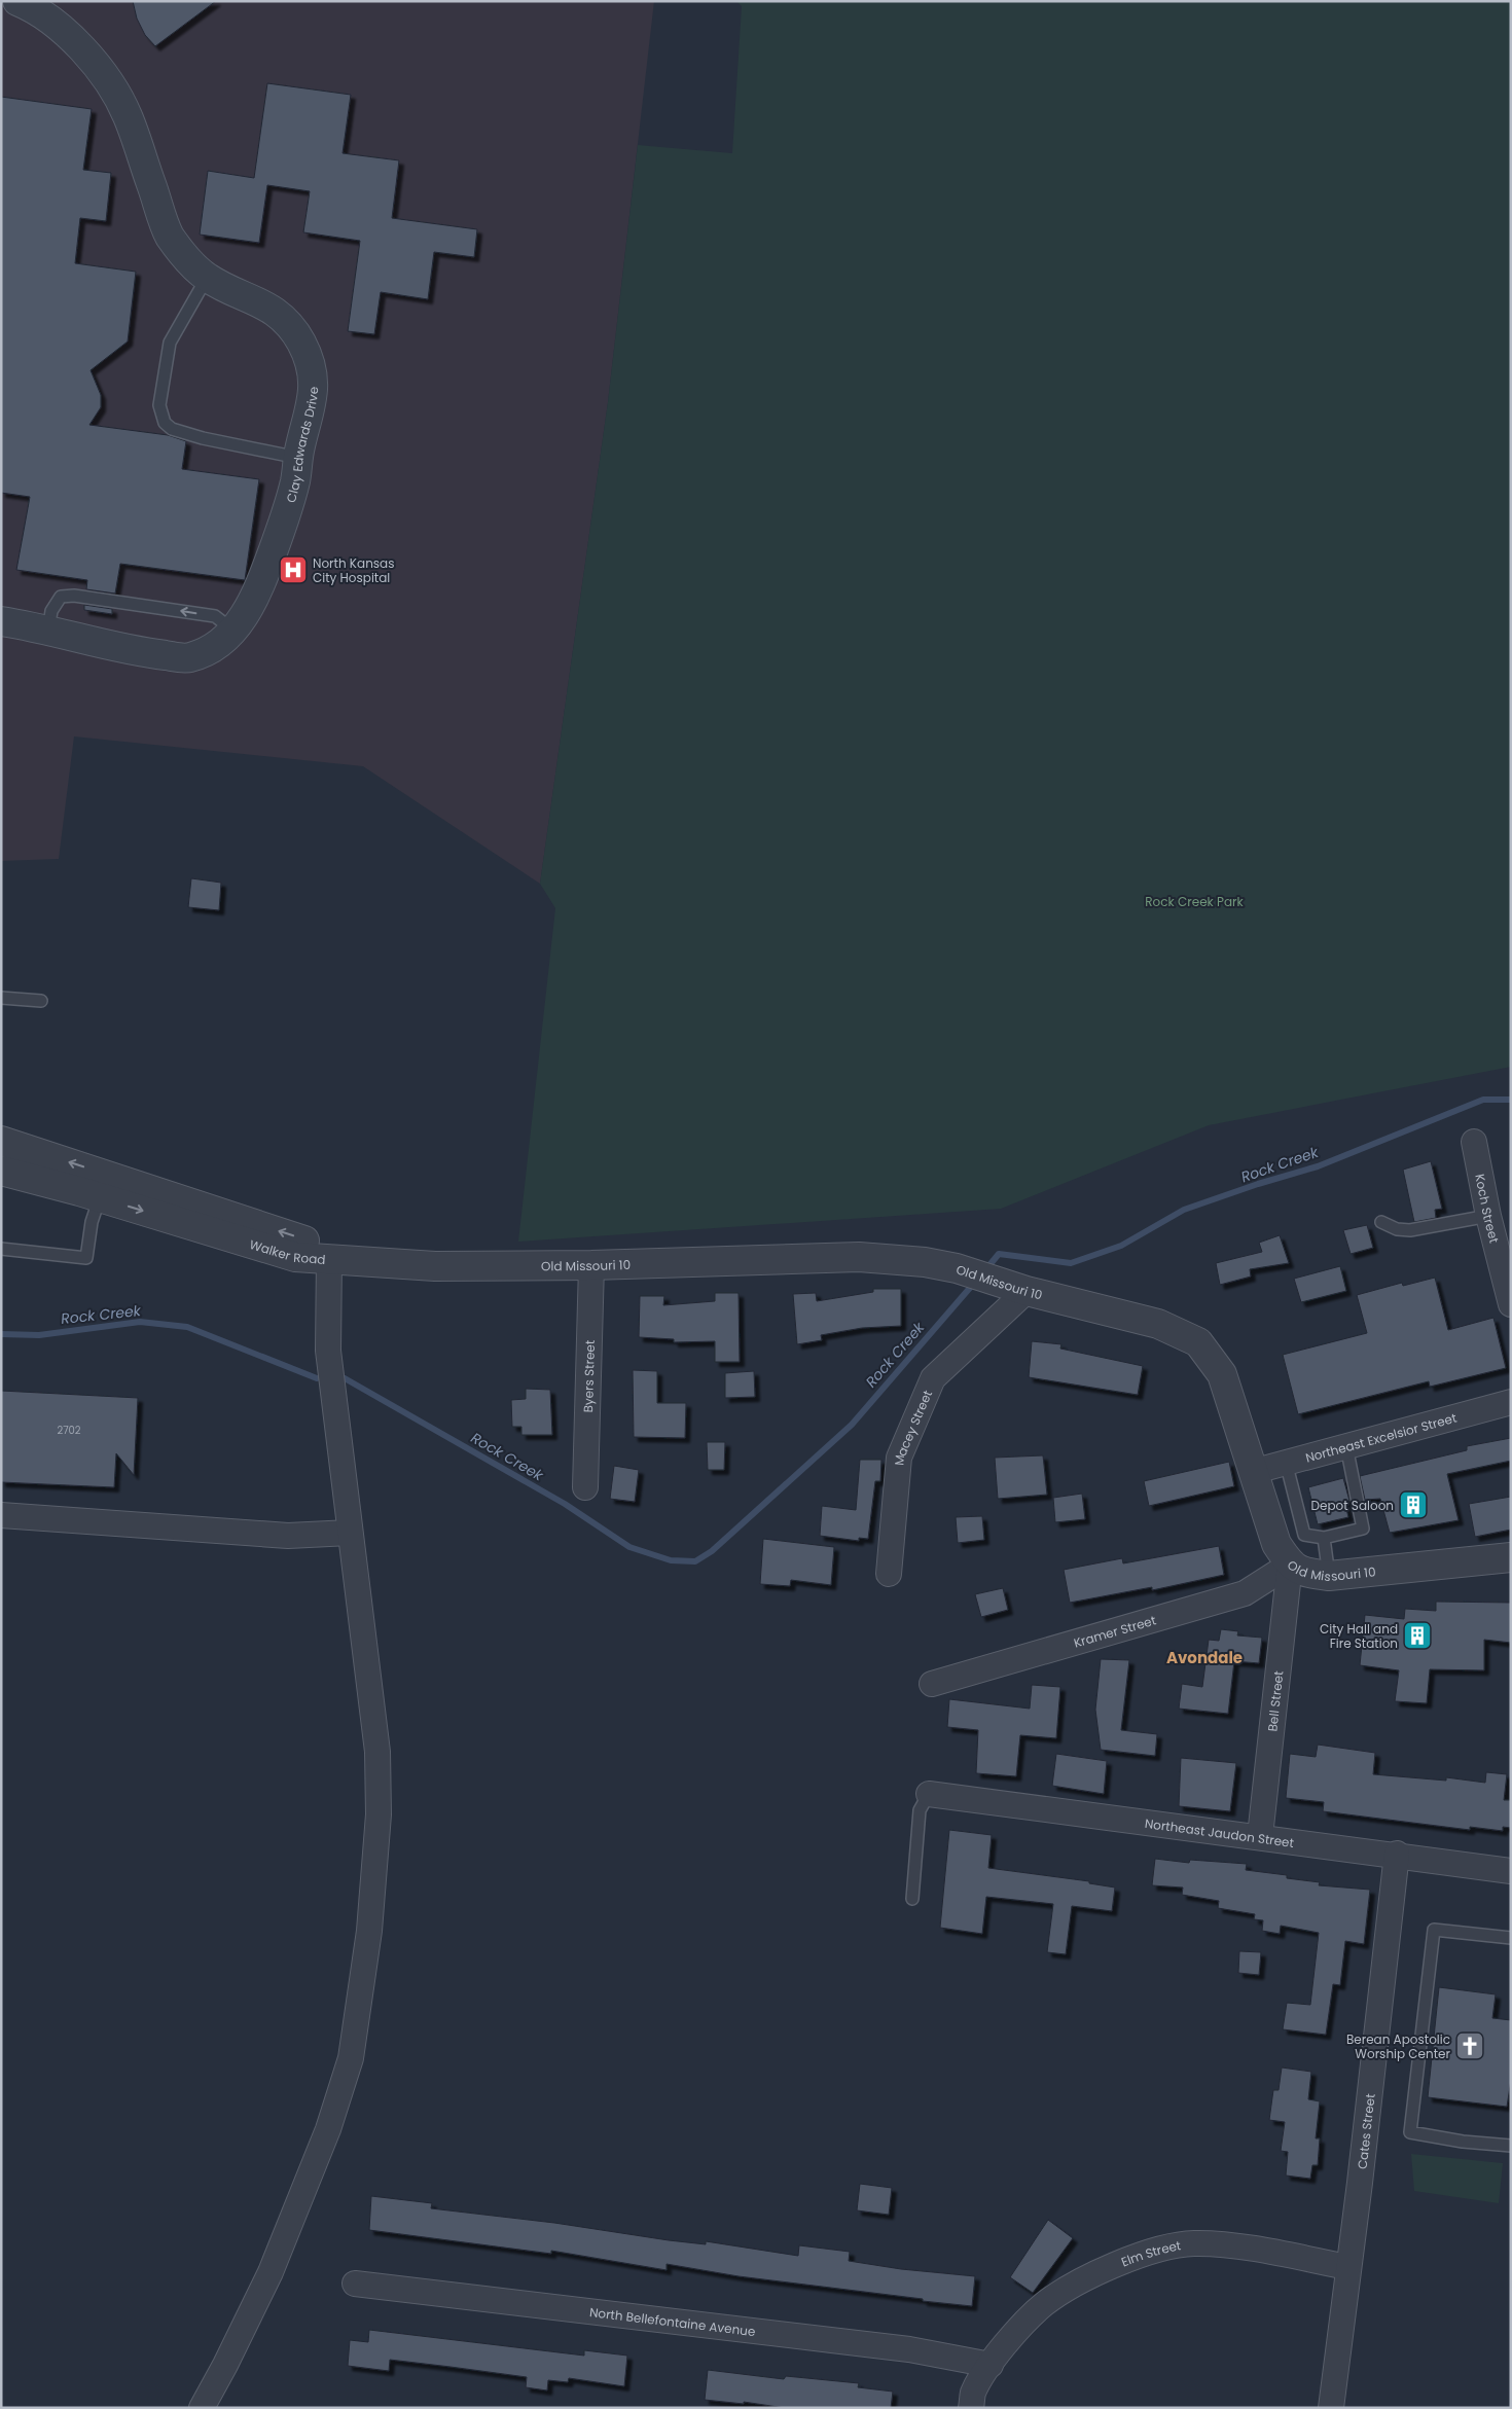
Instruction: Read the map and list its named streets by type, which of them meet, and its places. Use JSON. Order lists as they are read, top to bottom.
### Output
{
  "streets": {
    "street": [
      "Clay Edwards Drive",
      "Koch Street",
      "Walker Road",
      "Old Missouri 10",
      "Byers Street",
      "Macey Street",
      "Northeast Excelsior Street",
      "Kramer Street",
      "Bell Street",
      "Northeast Jaudon Street",
      "Cates Street",
      "Elm Street",
      "North Bellefontaine Avenue"
    ]
  },
  "crossings": [
    ["Walker Road", "Old Missouri 10"],
    ["Old Missouri 10", "Byers Street"],
    ["Old Missouri 10", "Macey Street"],
    ["Old Missouri 10", "Northeast Excelsior Street"],
    ["Old Missouri 10", "Kramer Street"],
    ["Old Missouri 10", "Bell Street"],
    ["Kramer Street", "Bell Street"],
    ["Bell Street", "Northeast Jaudon Street"],
    ["Northeast Jaudon Street", "Cates Street"],
    ["Cates Street", "Elm Street"],
    ["Elm Street", "North Bellefontaine Avenue"]
  ],
  "districts": ["Avondale"],
  "water": ["Rock Creek"],
  "parks": ["Rock Creek Park"],
  "places": {
    "hospital": ["North Kansas City Hospital"],
    "building": ["Depot Saloon", "City Hall and Fire Station"],
    "church": ["Berean Apostolic Worship Center"]
  },
  "house_numbers": ["2702"]
}
